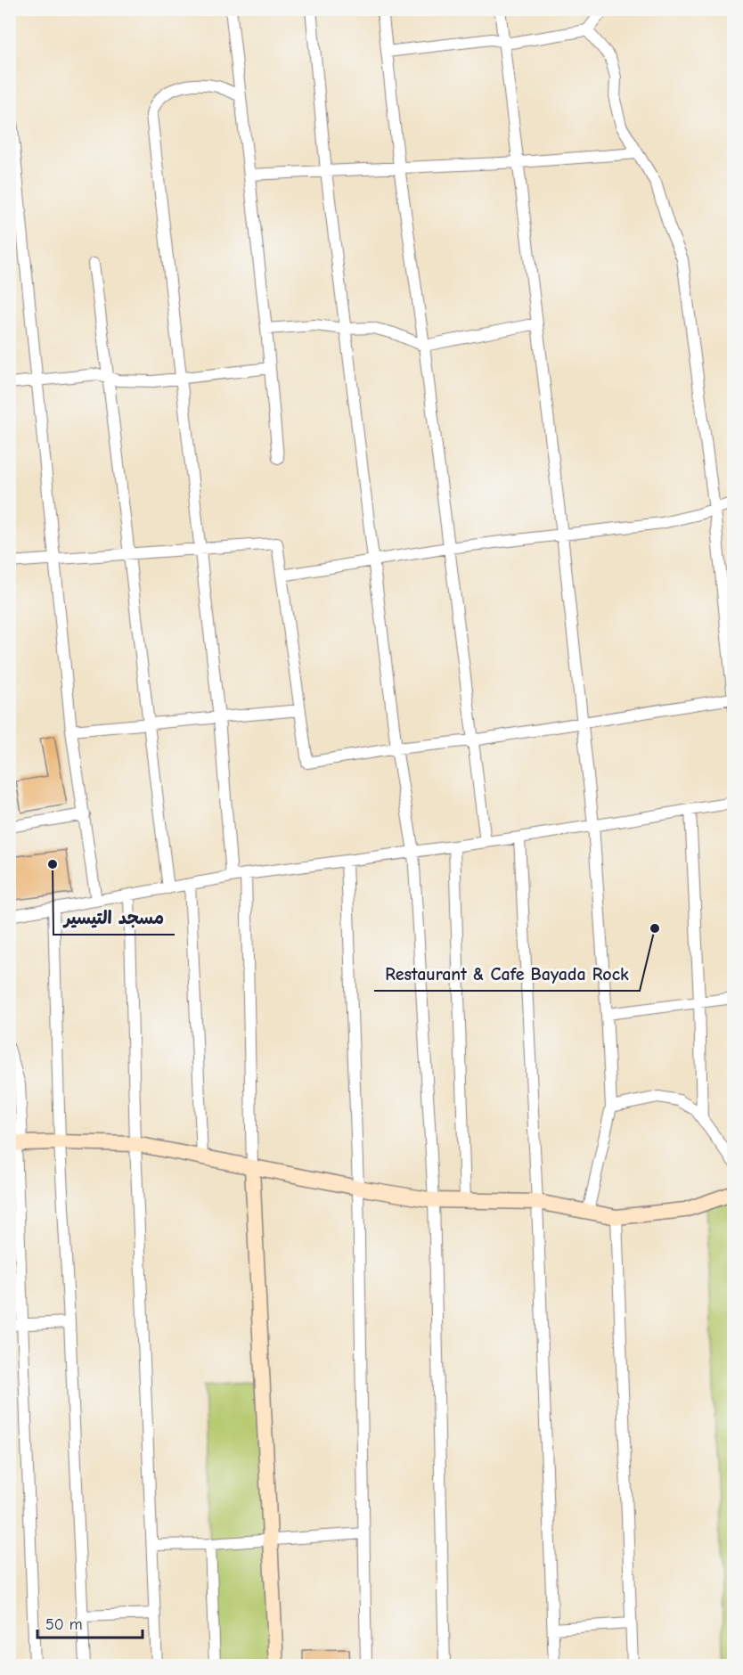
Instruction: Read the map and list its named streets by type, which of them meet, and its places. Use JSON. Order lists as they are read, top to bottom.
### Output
{
  "places": ["مسجد التيسير", "Restaurant & Cafe Bayada Rock"],
  "scale_bar": "50 m"
}
